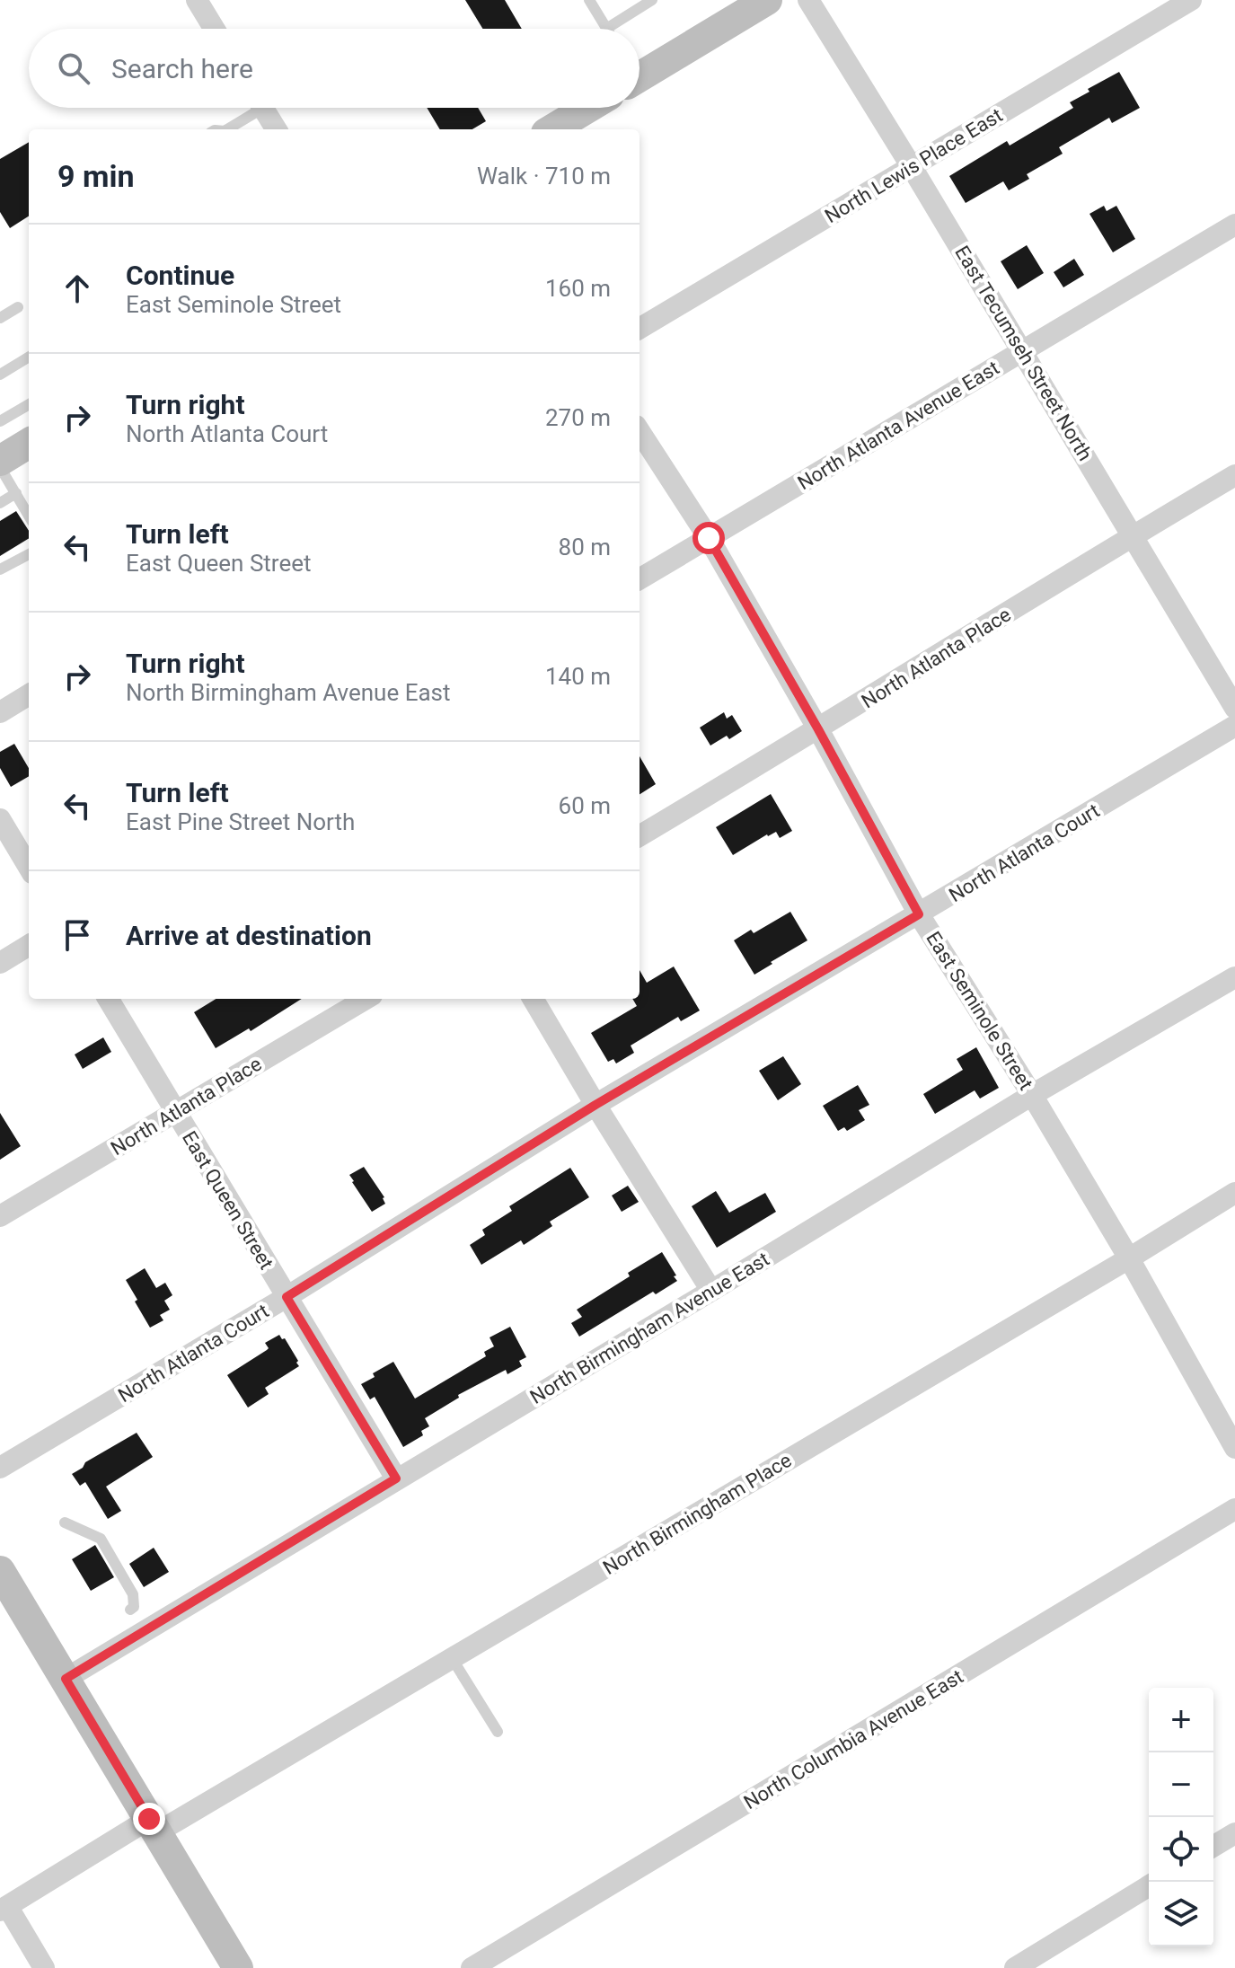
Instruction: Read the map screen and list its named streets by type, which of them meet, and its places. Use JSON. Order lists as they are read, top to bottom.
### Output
{
  "streets": {
    "street": [
      "North Lewis Place East",
      "East Tecumseh Street North",
      "North Atlanta Avenue East",
      "North Atlanta Place",
      "North Atlanta Court",
      "East Seminole Street",
      "East Queen Street",
      "North Birmingham Avenue East",
      "North Birmingham Place",
      "North Columbia Avenue East"
    ]
  },
  "crossings": [
    ["North Lewis Place East", "East Tecumseh Street North"],
    ["East Tecumseh Street North", "North Atlanta Avenue East"],
    ["East Tecumseh Street North", "North Atlanta Place"],
    ["North Atlanta Avenue East", "East Seminole Street"],
    ["North Atlanta Place", "East Seminole Street"],
    ["North Atlanta Place", "East Queen Street"],
    ["North Atlanta Court", "East Seminole Street"],
    ["North Atlanta Court", "East Queen Street"],
    ["East Seminole Street", "North Birmingham Avenue East"],
    ["East Seminole Street", "North Birmingham Place"],
    ["East Queen Street", "North Birmingham Avenue East"]
  ],
  "page": {
    "search": "Search here",
    "heading": ["9 min", "Walk · 710 m"],
    "list": [
      ["Continue", "East Seminole Street", "160 m"],
      ["Turn right", "North Atlanta Court", "270 m"],
      ["Turn left", "East Queen Street", "80 m"],
      ["Turn right", "North Birmingham Avenue East", "140 m"],
      ["Turn left", "East Pine Street North", "60 m"],
      "Arrive at destination"
    ],
    "map_buttons": ["+", "−"]
  }
}
